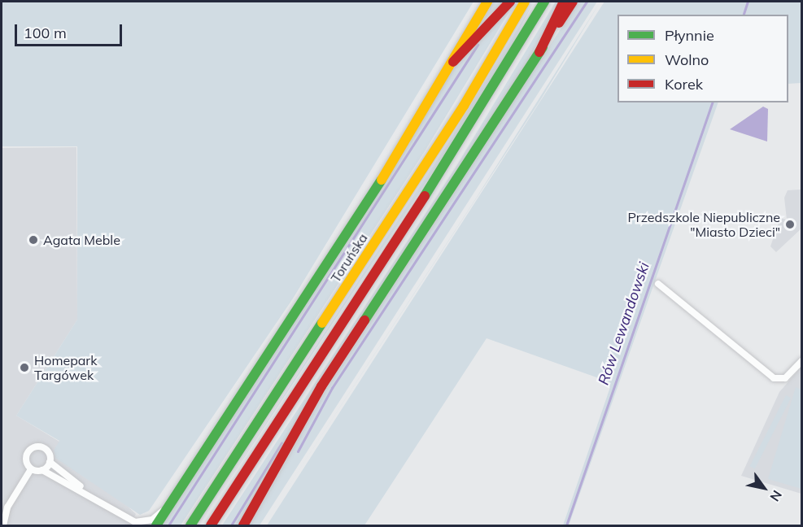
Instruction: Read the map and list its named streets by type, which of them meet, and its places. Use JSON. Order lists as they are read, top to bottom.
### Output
{
  "streets": {
    "main road": ["Toruńska"]
  },
  "water": ["Rów Lewandowski"],
  "places": ["Przedszkole Niepubliczne \"Miasto Dzieci\"", "Agata Meble", "Homepark Targówek"],
  "legend": ["Płynnie", "Wolno", "Korek"],
  "scale_bar": "100 m",
  "north": "bottom right"
}
